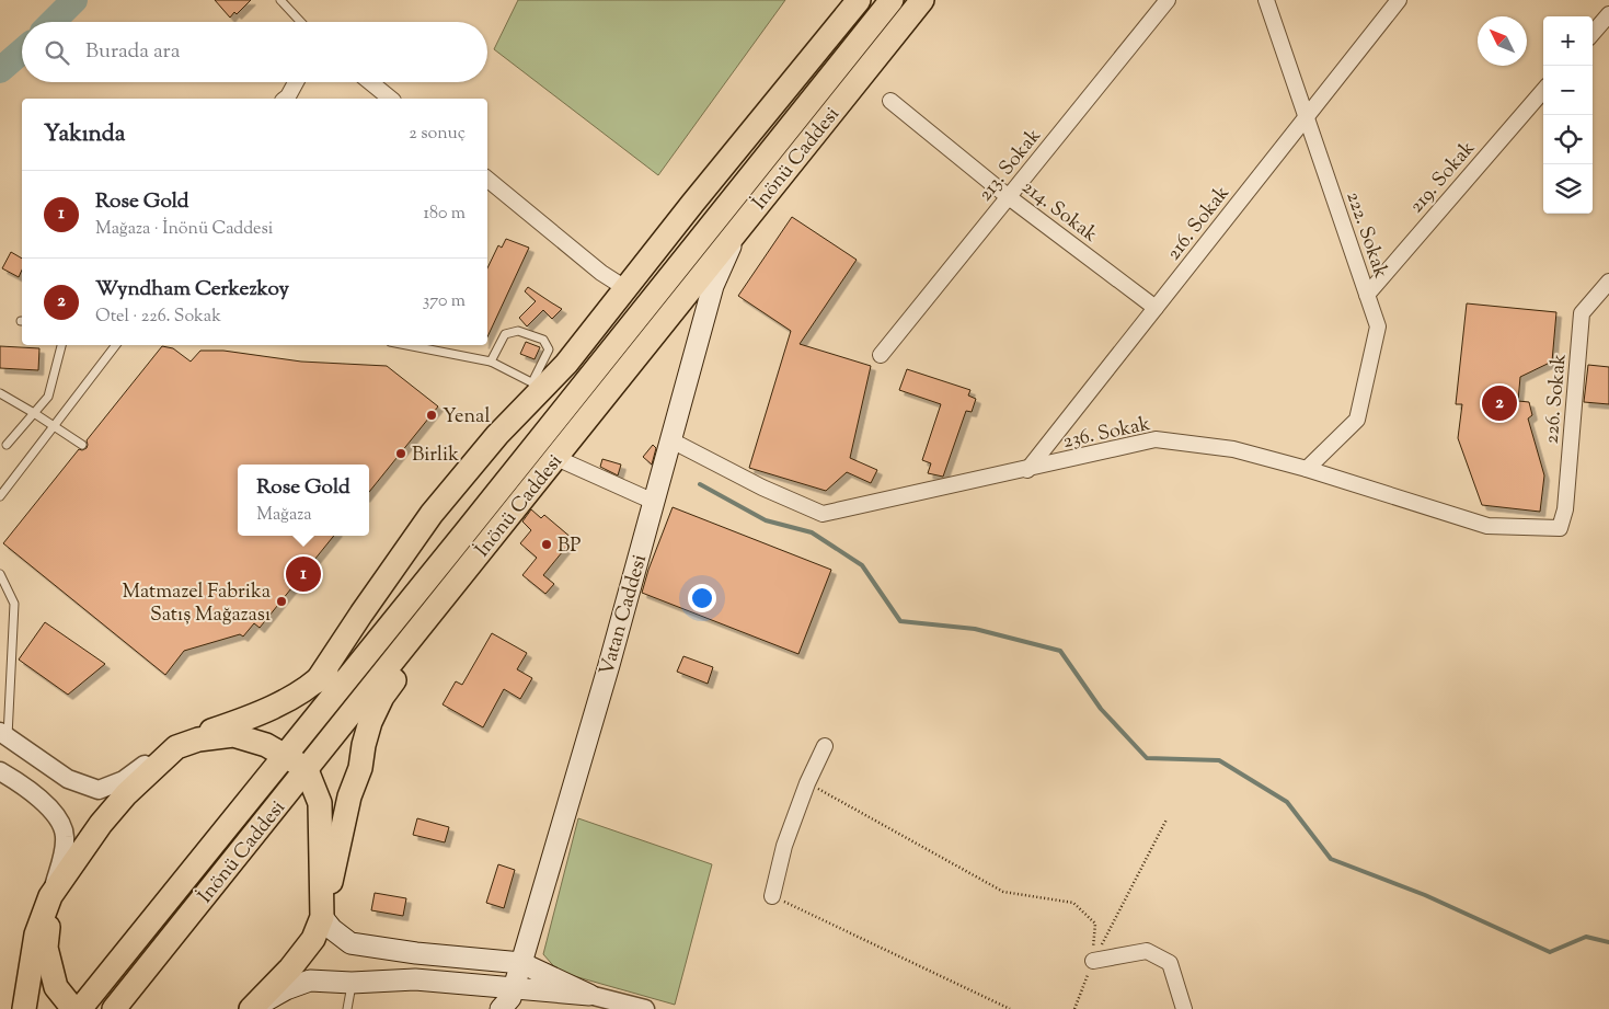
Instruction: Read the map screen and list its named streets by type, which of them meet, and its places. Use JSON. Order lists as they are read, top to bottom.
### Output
{
  "streets": {
    "main road": ["İnönü Caddesi", "Vatan Caddesi"],
    "street": [
      "213. Sokak",
      "219. Sokak",
      "214. Sokak",
      "216. Sokak",
      "222. Sokak",
      "226. Sokak",
      "236. Sokak"
    ]
  },
  "crossings": [
    ["İnönü Caddesi", "Vatan Caddesi"],
    ["213. Sokak", "214. Sokak"],
    ["219. Sokak", "222. Sokak"],
    ["214. Sokak", "216. Sokak"],
    ["216. Sokak", "222. Sokak"],
    ["216. Sokak", "236. Sokak"],
    ["222. Sokak", "236. Sokak"],
    ["226. Sokak", "236. Sokak"],
    ["236. Sokak", "Vatan Caddesi"]
  ],
  "places": [
    "Yenal",
    "Birlik",
    "BP",
    "Matmazel Fabrika Satış Mağazası"
  ],
  "north": "top left",
  "page": {
    "map_buttons": ["+", "−"],
    "search": "Burada ara",
    "heading": ["Yakında", "2 sonuç"],
    "list": [
      {
        "mark": "1",
        "name": "Rose Gold",
        "note": "Mağaza · İnönü Caddesi",
        "value": "180 m"
      },
      {
        "mark": "2",
        "name": "Wyndham Cerkezkoy",
        "note": "Otel · 226. Sokak",
        "value": "370 m"
      }
    ],
    "pins": ["2", "1"],
    "popup": ["Rose Gold", "Mağaza"]
  }
}
